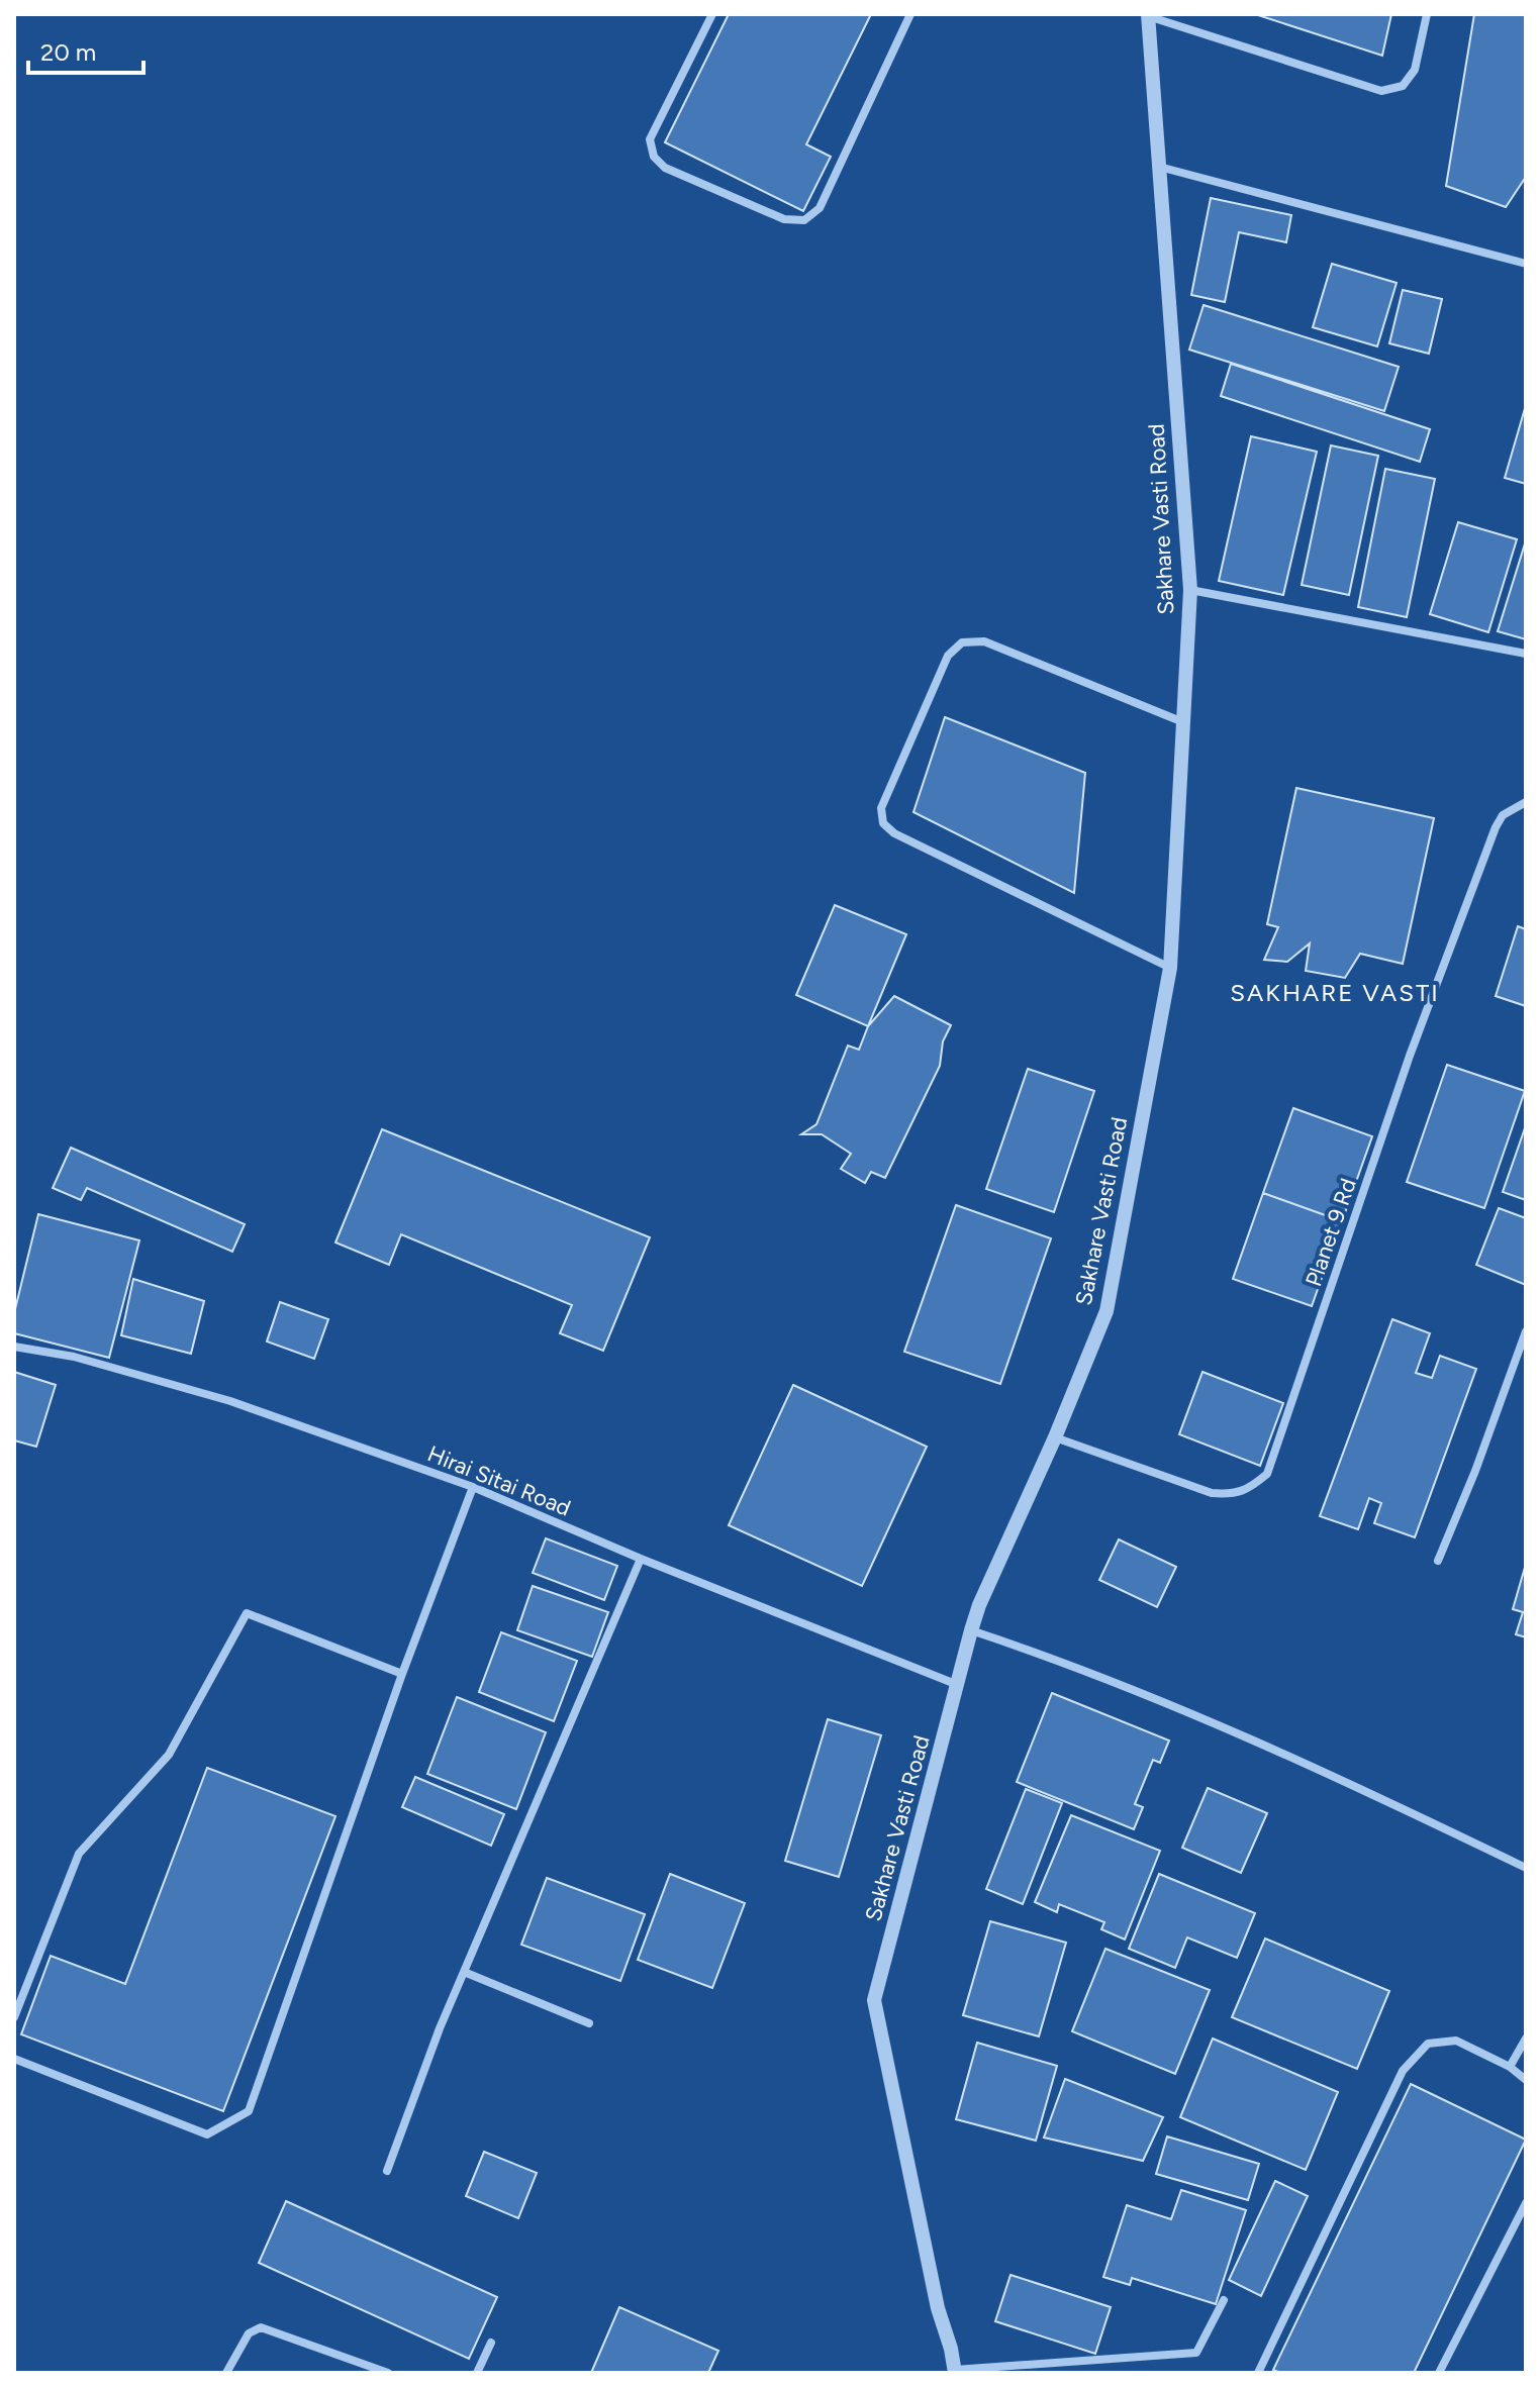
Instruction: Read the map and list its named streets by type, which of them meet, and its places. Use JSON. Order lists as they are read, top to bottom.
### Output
{
  "streets": {
    "street": ["Sakhare Vasti Road", "Planet 9 Rd", "Hirai Sitai Road"]
  },
  "crossings": [
    ["Sakhare Vasti Road", "Planet 9 Rd"],
    ["Sakhare Vasti Road", "Hirai Sitai Road"]
  ],
  "districts": ["SAKHARE VASTI"],
  "scale_bar": "20 m"
}
